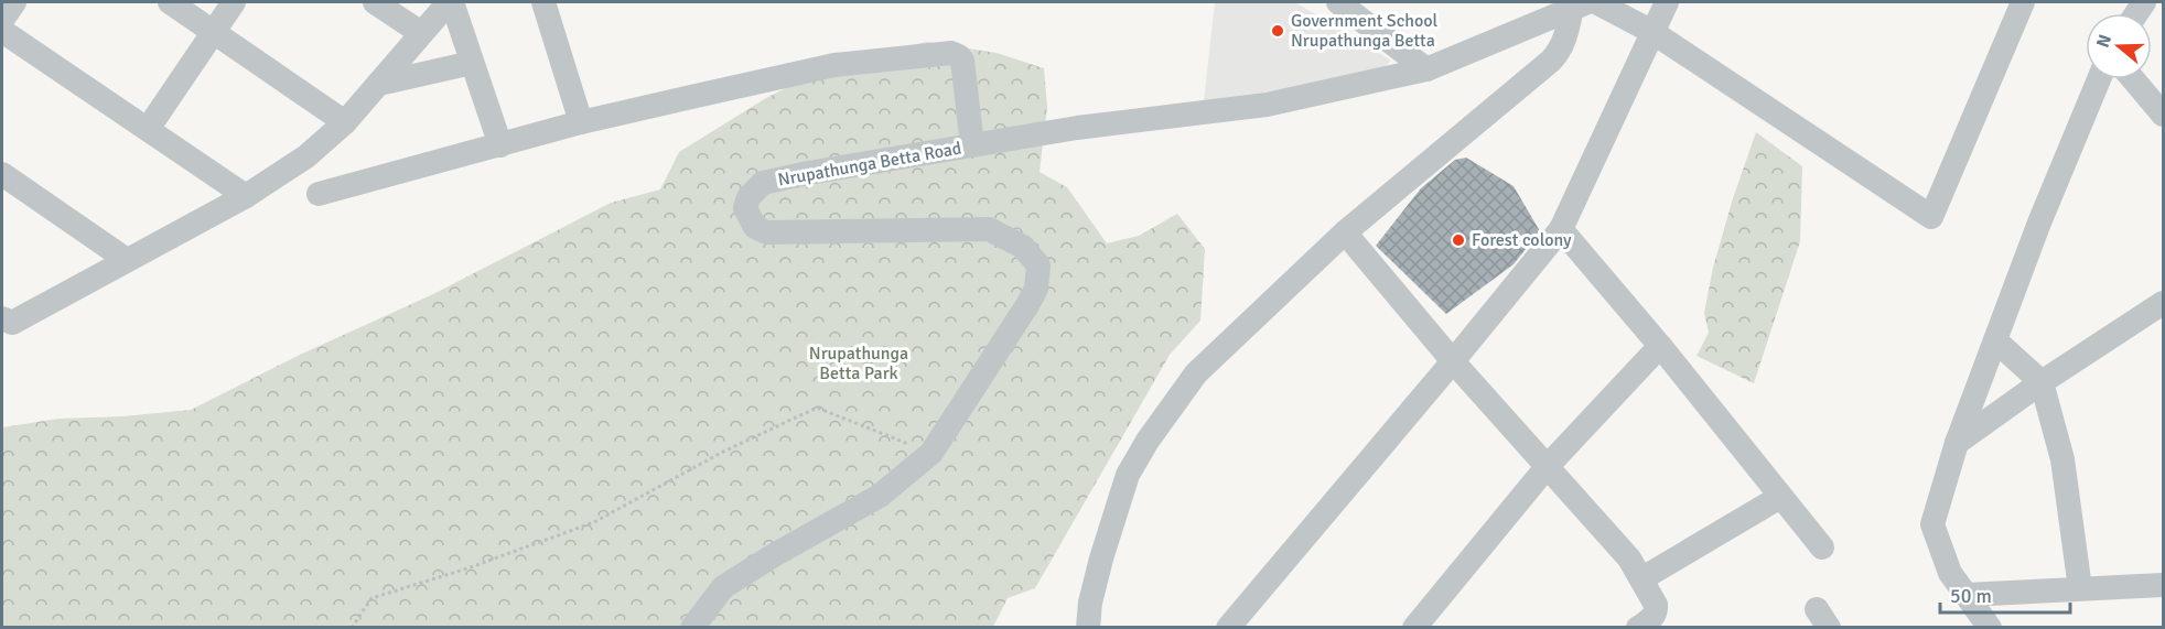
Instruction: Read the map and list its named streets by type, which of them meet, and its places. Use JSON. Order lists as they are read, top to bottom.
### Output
{
  "streets": {
    "street": ["Nrupathunga Betta Road"]
  },
  "parks": ["Nrupathunga Betta Park"],
  "places": ["Government School Nrupathunga Betta", "Forest colony"],
  "scale_bar": "50 m",
  "north": "left"
}
